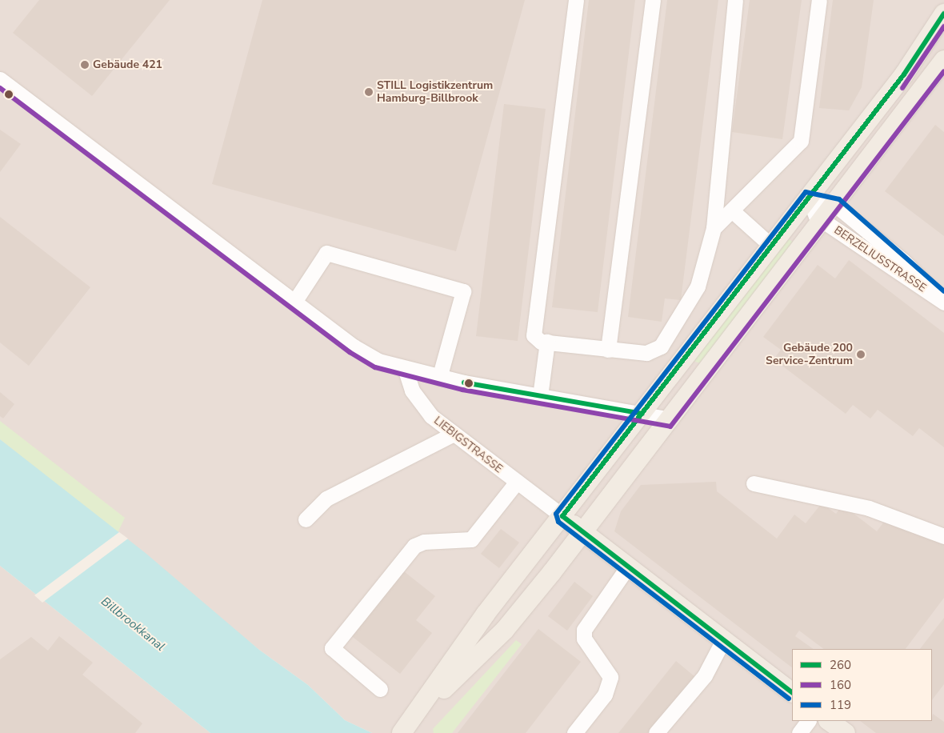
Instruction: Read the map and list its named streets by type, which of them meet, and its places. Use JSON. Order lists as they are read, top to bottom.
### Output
{
  "streets": {
    "main road": ["LIEBIGSTRASSE"],
    "street": ["BERZELIUSSTRASSE"]
  },
  "water": ["Billbrookkanal"],
  "places": ["Gebäude 421", "STILL Logistikzentrum Hamburg-Billbrook", "Gebäude 200 Service-Zentrum"],
  "lines": ["transit line 260", "transit line 160", "transit line 119"],
  "legend": ["260", "160", "119"]
}
